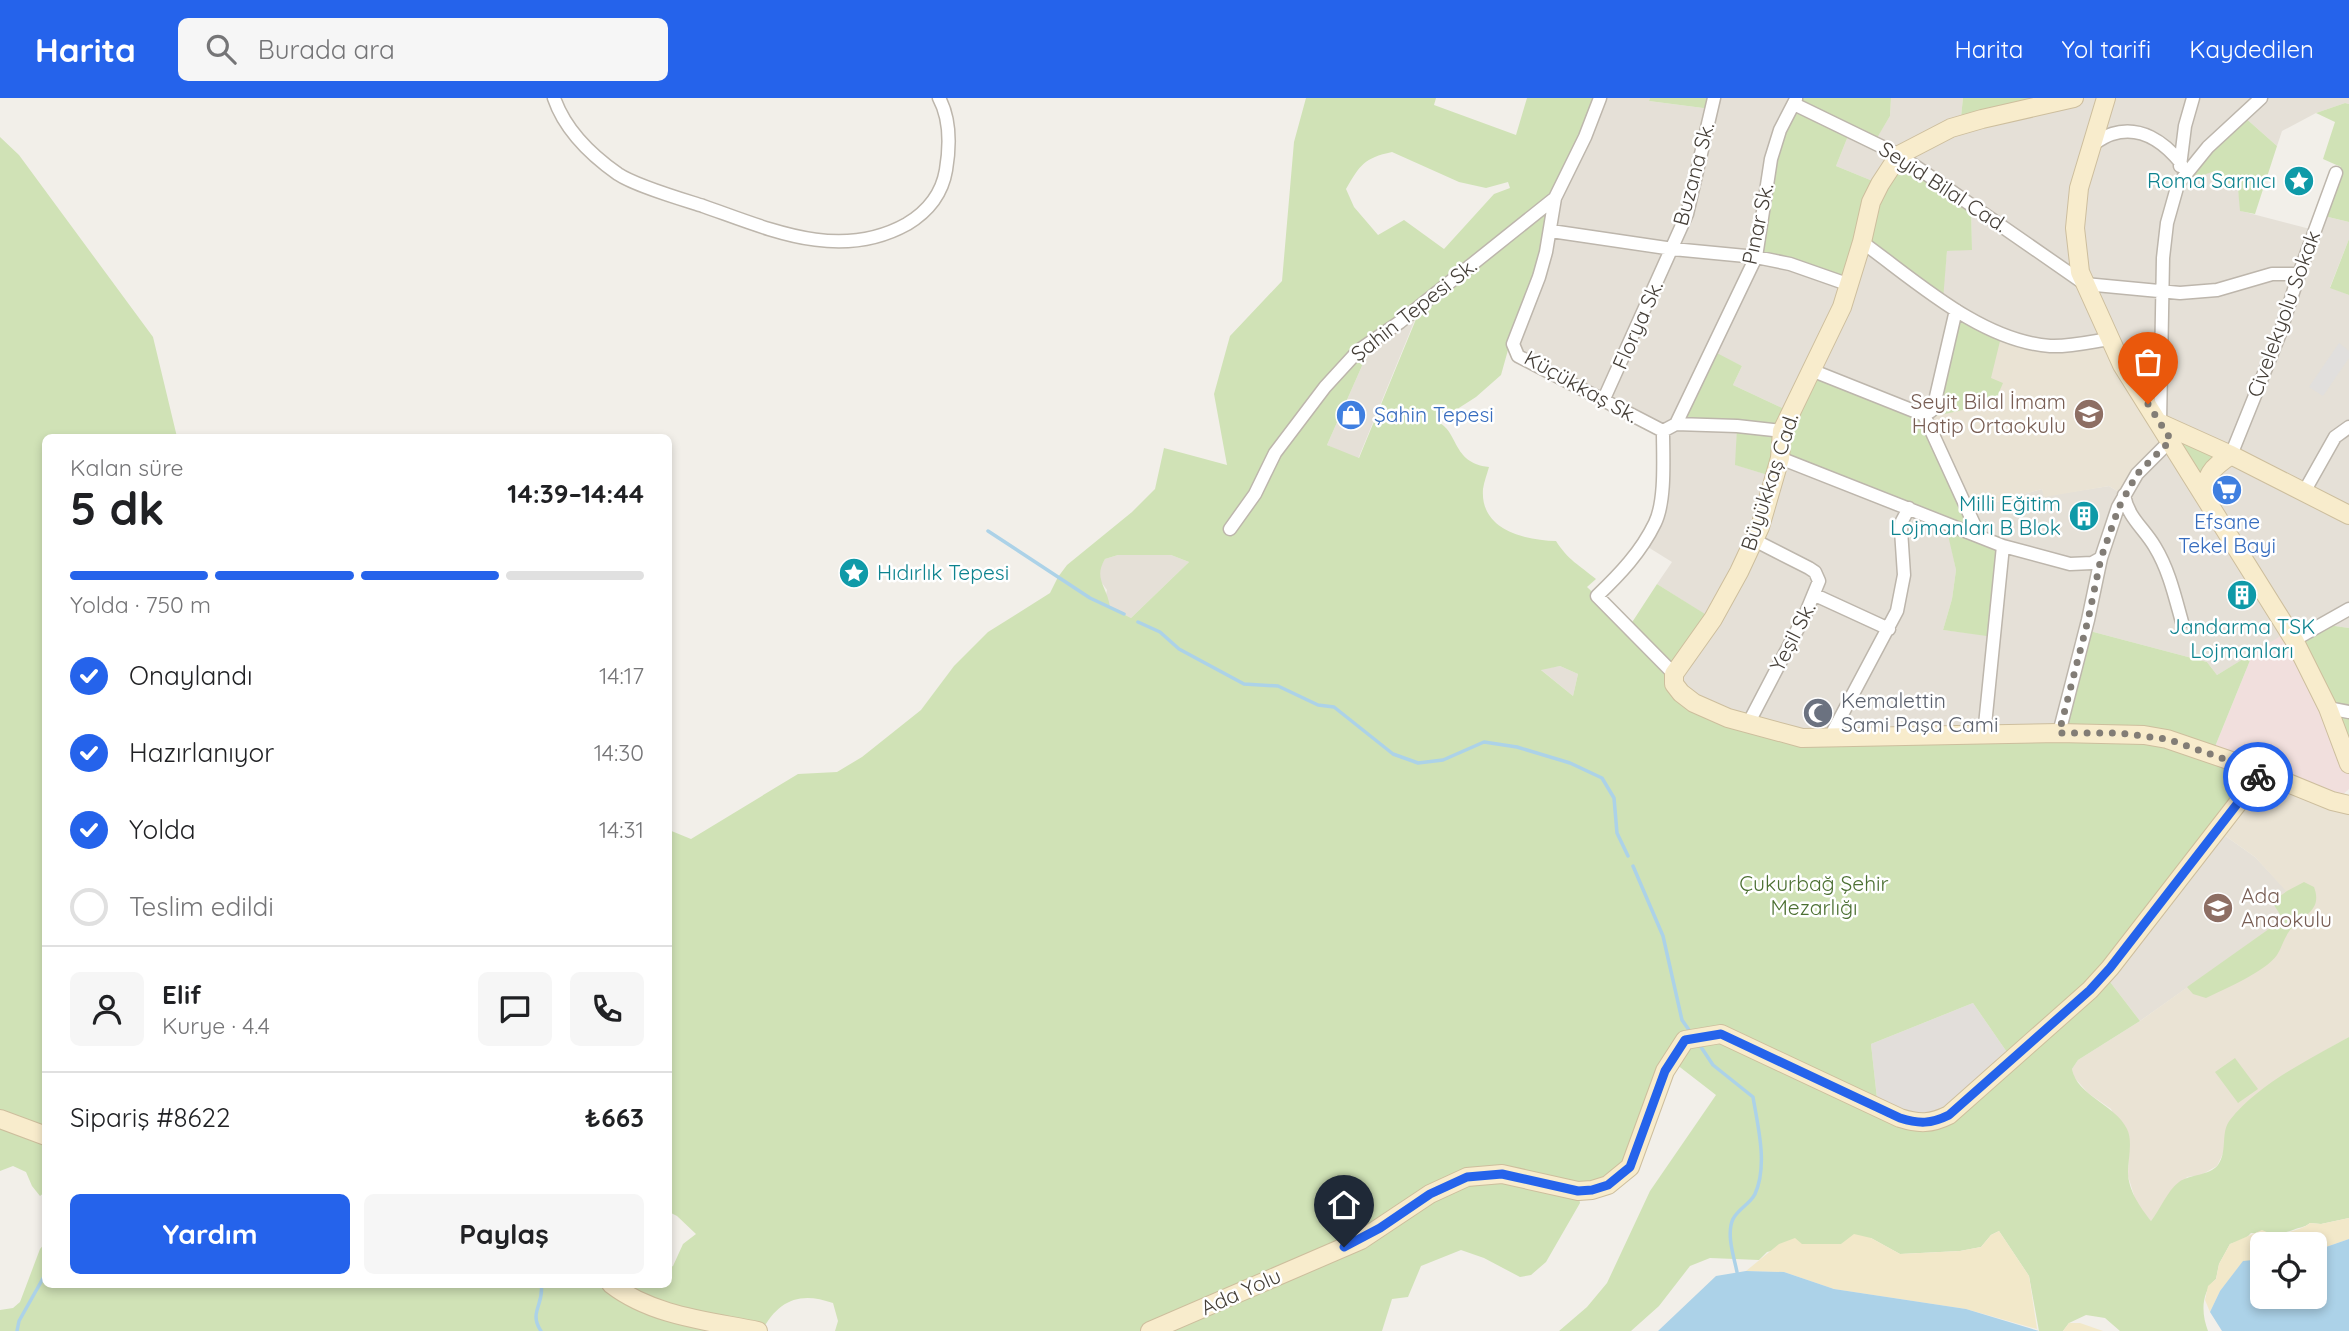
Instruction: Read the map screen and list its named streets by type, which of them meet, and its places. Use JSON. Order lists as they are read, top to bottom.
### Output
{
  "streets": {
    "street": [
      "Buzana Sk.",
      "Seyid Bilal Cad.",
      "Pınar Sk.",
      "Şahin Tepesi Sk.",
      "Civelekyolu Sokak",
      "Florya Sk.",
      "Küçükkaş Sk.",
      "Büyükkaş Cad.",
      "Yeşil Sk.",
      "Ada Yolu"
    ]
  },
  "crossings": [
    ["Buzana Sk.", "Florya Sk."],
    ["Seyid Bilal Cad.", "Pınar Sk."],
    ["Seyid Bilal Cad.", "Büyükkaş Cad."],
    ["Pınar Sk.", "Küçükkaş Sk."],
    ["Şahin Tepesi Sk.", "Küçükkaş Sk."],
    ["Florya Sk.", "Küçükkaş Sk."],
    ["Büyükkaş Cad.", "Yeşil Sk."]
  ],
  "parks": ["Çukurbağ Şehir Mezarlığı"],
  "places": {
    "place": ["Roma Sarnıcı", "Hıdırlık Tepesi"],
    "school or university": ["Seyit Bilal İmam Hatip Ortaokulu", "Ada Anaokulu"],
    "shop": ["Şahin Tepesi"],
    "supermarket": ["Efsane Tekel Bayi"],
    "building": ["Milli Eğitim Lojmanları B Blok", "Jandarma TSK Lojmanları"],
    "mosque": ["Kemalettin Sami Paşa Cami"]
  },
  "page": {
    "header": "Harita",
    "search": "Burada ara",
    "nav": ["Harita", "Yol tarifi", "Kaydedilen"],
    "heading": ["5 dk", "Kalan süre", "14:39–14:44"],
    "panel": [
      "Elif",
      "Kurye · 4.4",
      "Sipariş #8622",
      "₺663"
    ],
    "bar": "Yolda · 750 m",
    "list": [
      ["Onaylandı", "14:17"],
      ["Hazırlanıyor", "14:30"],
      ["Yolda", "14:31"],
      "Teslim edildi"
    ],
    "buttons": ["Yardım", "Paylaş"]
  }
}
